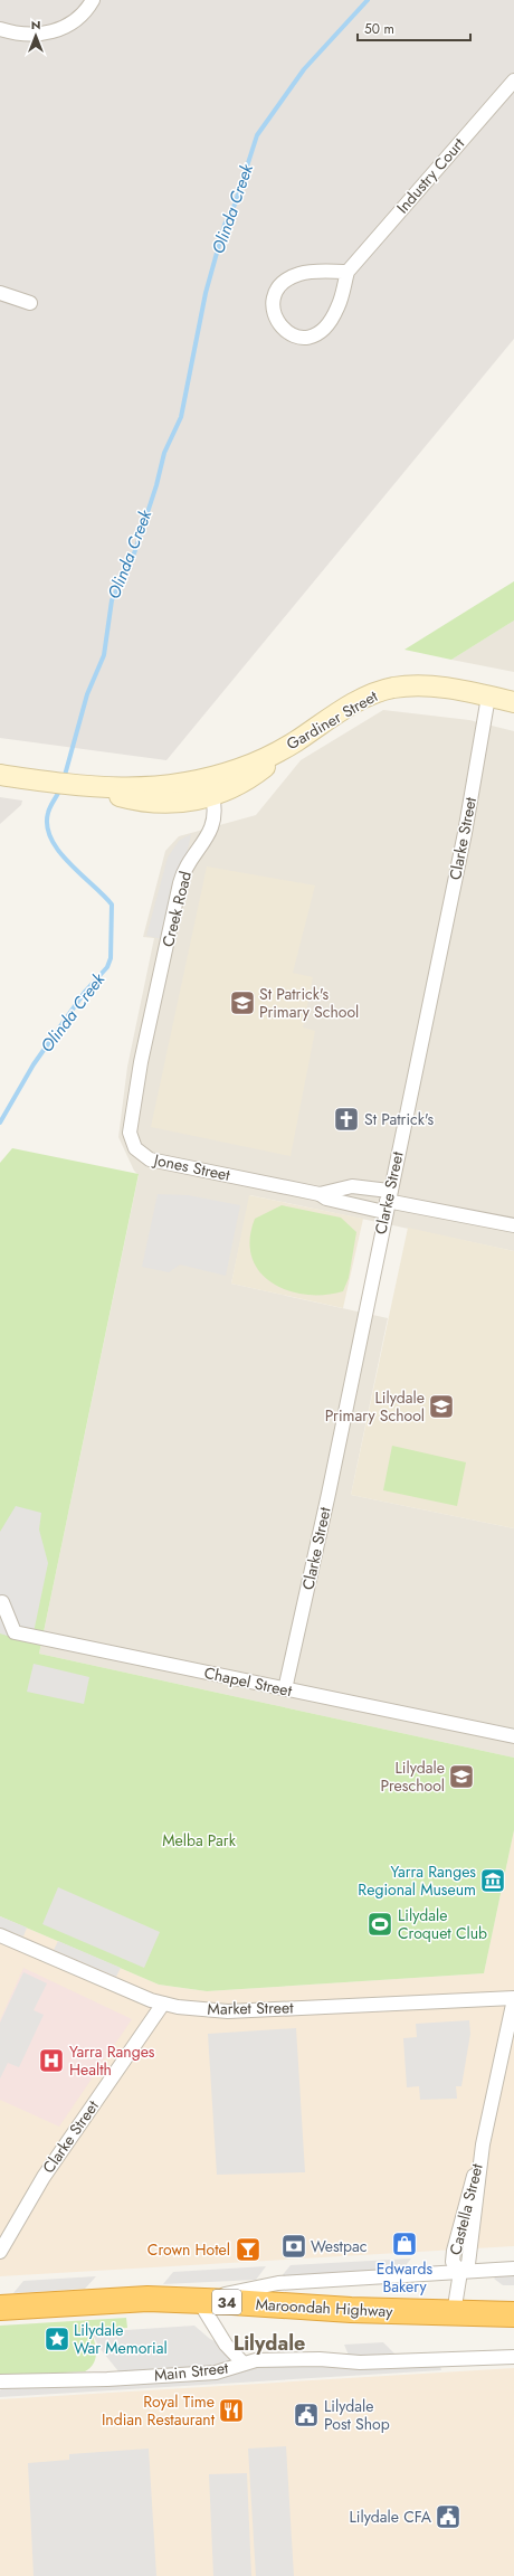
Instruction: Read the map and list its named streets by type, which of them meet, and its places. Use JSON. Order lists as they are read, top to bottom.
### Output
{
  "streets": {
    "highway": ["34", "Maroondah Highway"],
    "main road": ["Gardiner Street"],
    "street": [
      "Industry Court",
      "Clarke Street",
      "Creek Road",
      "Jones Street",
      "Chapel Street",
      "Market Street",
      "Castella Street",
      "Main Street"
    ]
  },
  "crossings": [
    ["Gardiner Street", "Clarke Street"],
    ["Gardiner Street", "Creek Road"],
    ["Clarke Street", "Jones Street"],
    ["Clarke Street", "Chapel Street"],
    ["Clarke Street", "Market Street"],
    ["Creek Road", "Jones Street"],
    ["Market Street", "Castella Street"],
    ["Castella Street", "Maroondah Highway"]
  ],
  "districts": ["Lilydale"],
  "water": ["Olinda Creek"],
  "parks": ["Melba Park"],
  "places": {
    "school or university": ["St Patrick's Primary School", "Lilydale Primary School", "Lilydale Preschool"],
    "church": ["St Patrick's"],
    "museum": ["Yarra Ranges Regional Museum"],
    "sports": ["Lilydale Croquet Club"],
    "hospital": ["Yarra Ranges Health"],
    "shop": ["Edwards Bakery"],
    "bank": ["Westpac"],
    "bar": ["Crown Hotel"],
    "place": ["Lilydale War Memorial"],
    "restaurant": ["Royal Time Indian Restaurant"],
    "public building": ["Lilydale Post Shop", "Lilydale CFA"]
  },
  "scale_bar": "50 m",
  "north": "top"
}
